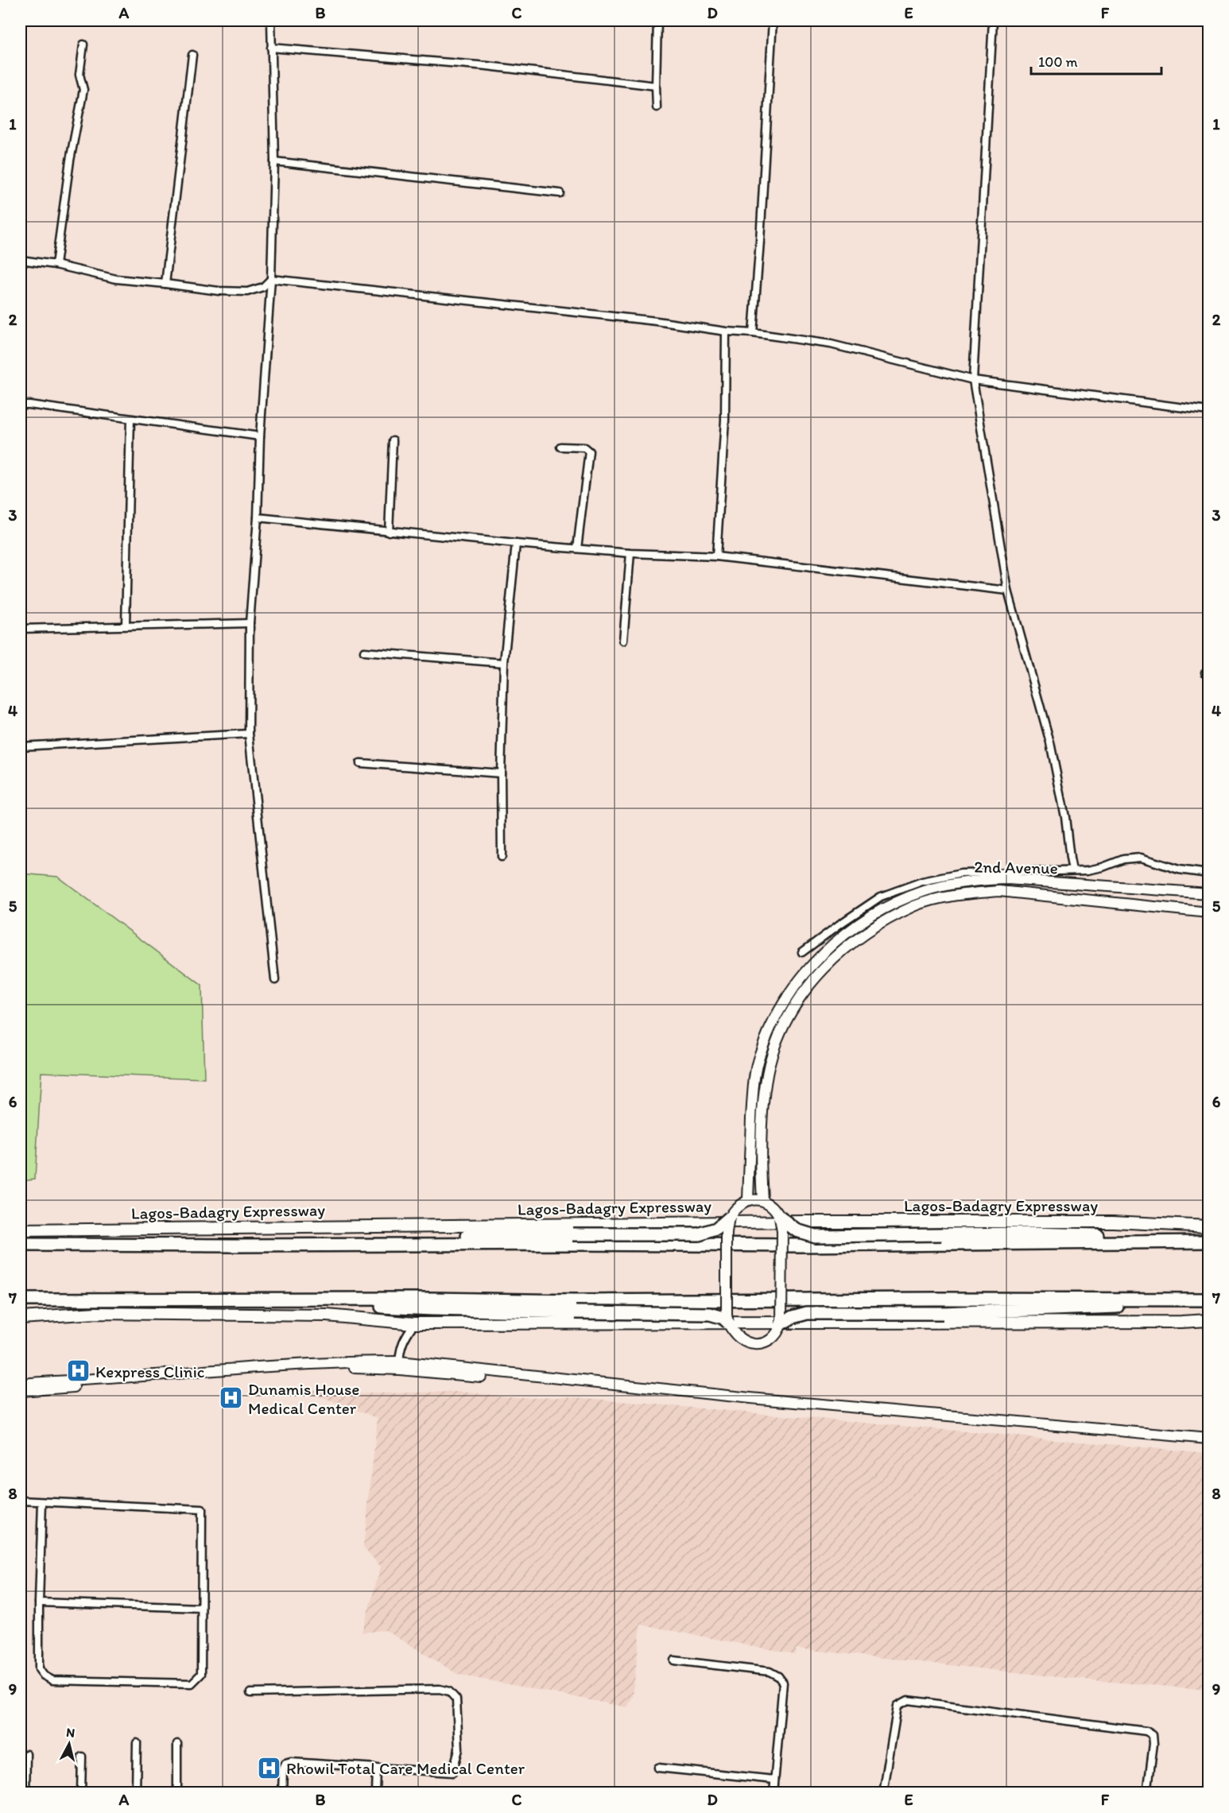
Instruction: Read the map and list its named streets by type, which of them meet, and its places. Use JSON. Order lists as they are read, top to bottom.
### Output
{
  "streets": {
    "highway": ["Lagos-Badagry Expressway"],
    "main road": ["2nd Avenue"]
  },
  "places": {
    "hospital": ["Kexpress Clinic", "Dunamis House Medical Center", "Rhowil Total Care Medical Center"]
  },
  "scale_bar": "100 m",
  "north": "top",
  "grid": {
    "columns": [
      "A",
      "B",
      "C",
      "D",
      "E",
      "F"
    ],
    "rows": [
      "1",
      "2",
      "3",
      "4",
      "5",
      "6",
      "7",
      "8",
      "9"
    ]
  }
}
